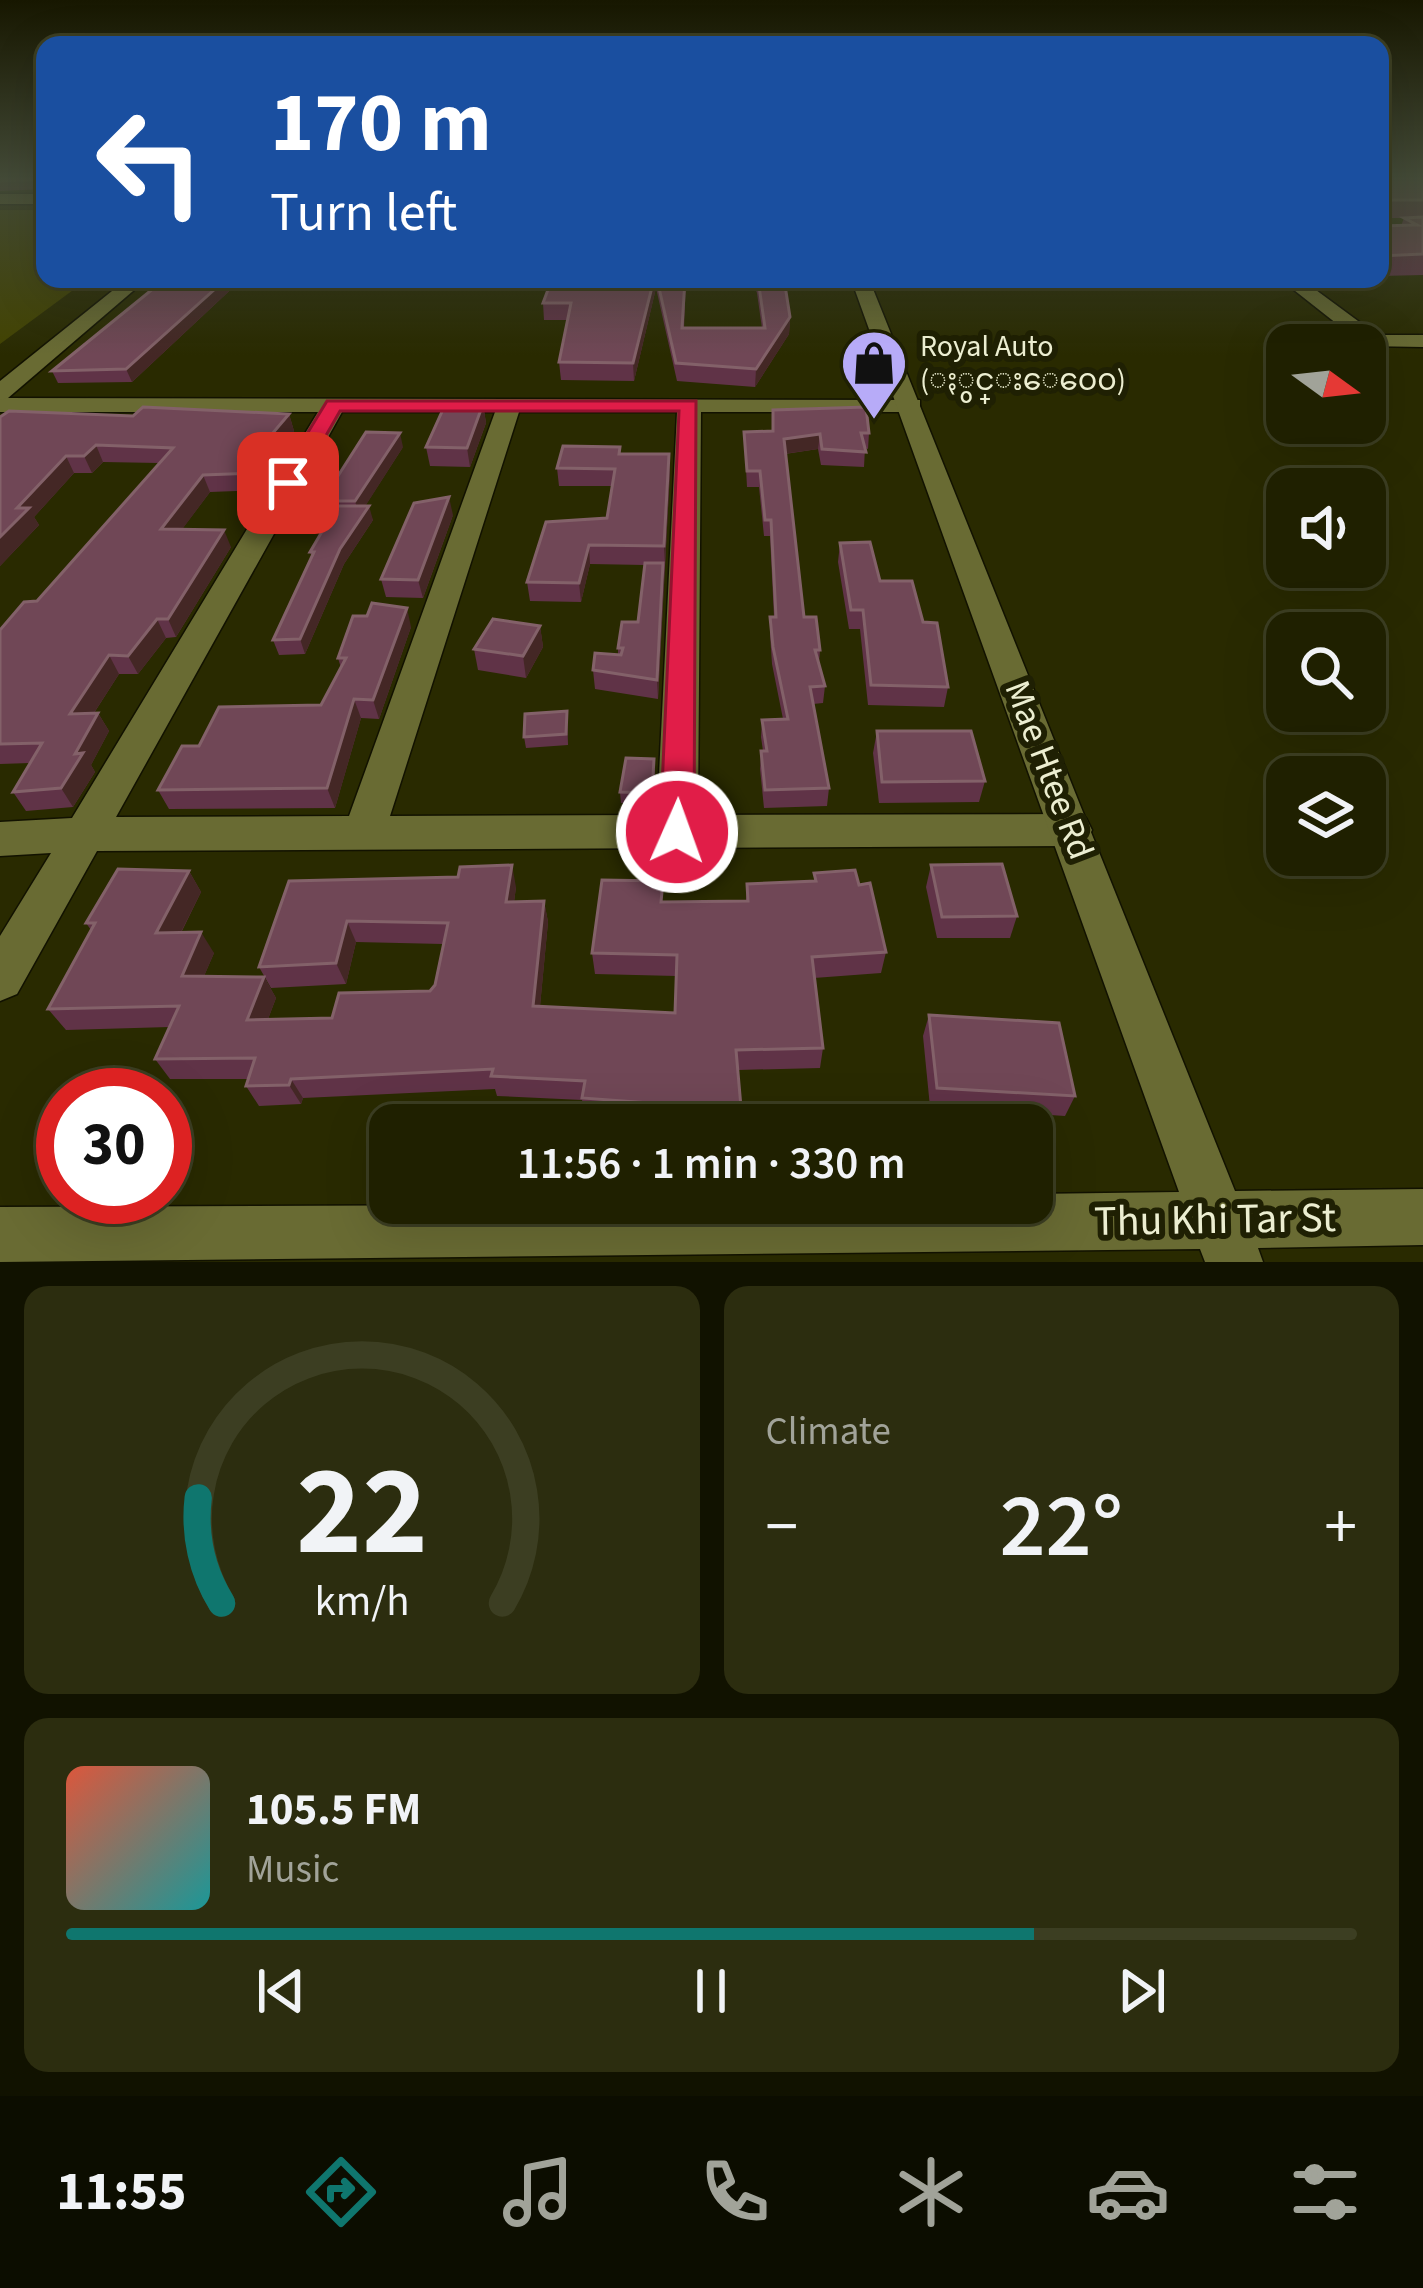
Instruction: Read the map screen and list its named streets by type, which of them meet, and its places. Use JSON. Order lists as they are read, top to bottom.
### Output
{
  "streets": {
    "street": ["Mae Htee Rd", "Thu Khi Tar St"]
  },
  "crossings": [
    ["Mae Htee Rd", "Thu Khi Tar St"]
  ],
  "places": {
    "shop": ["Royal Auto (ႏွင္းေ၀ေ၀)"]
  },
  "north": "right",
  "page": {
    "turn": ["170 m", "Turn left"],
    "limit": "30",
    "trip": "11:56 · 1 min · 330 m",
    "tile": "Climate",
    "heat": ["−", "22°", "+"],
    "song": ["105.5 FM", "Music"],
    "tabs": "11:55",
    "gauge": ["22", "km/h"]
  }
}
